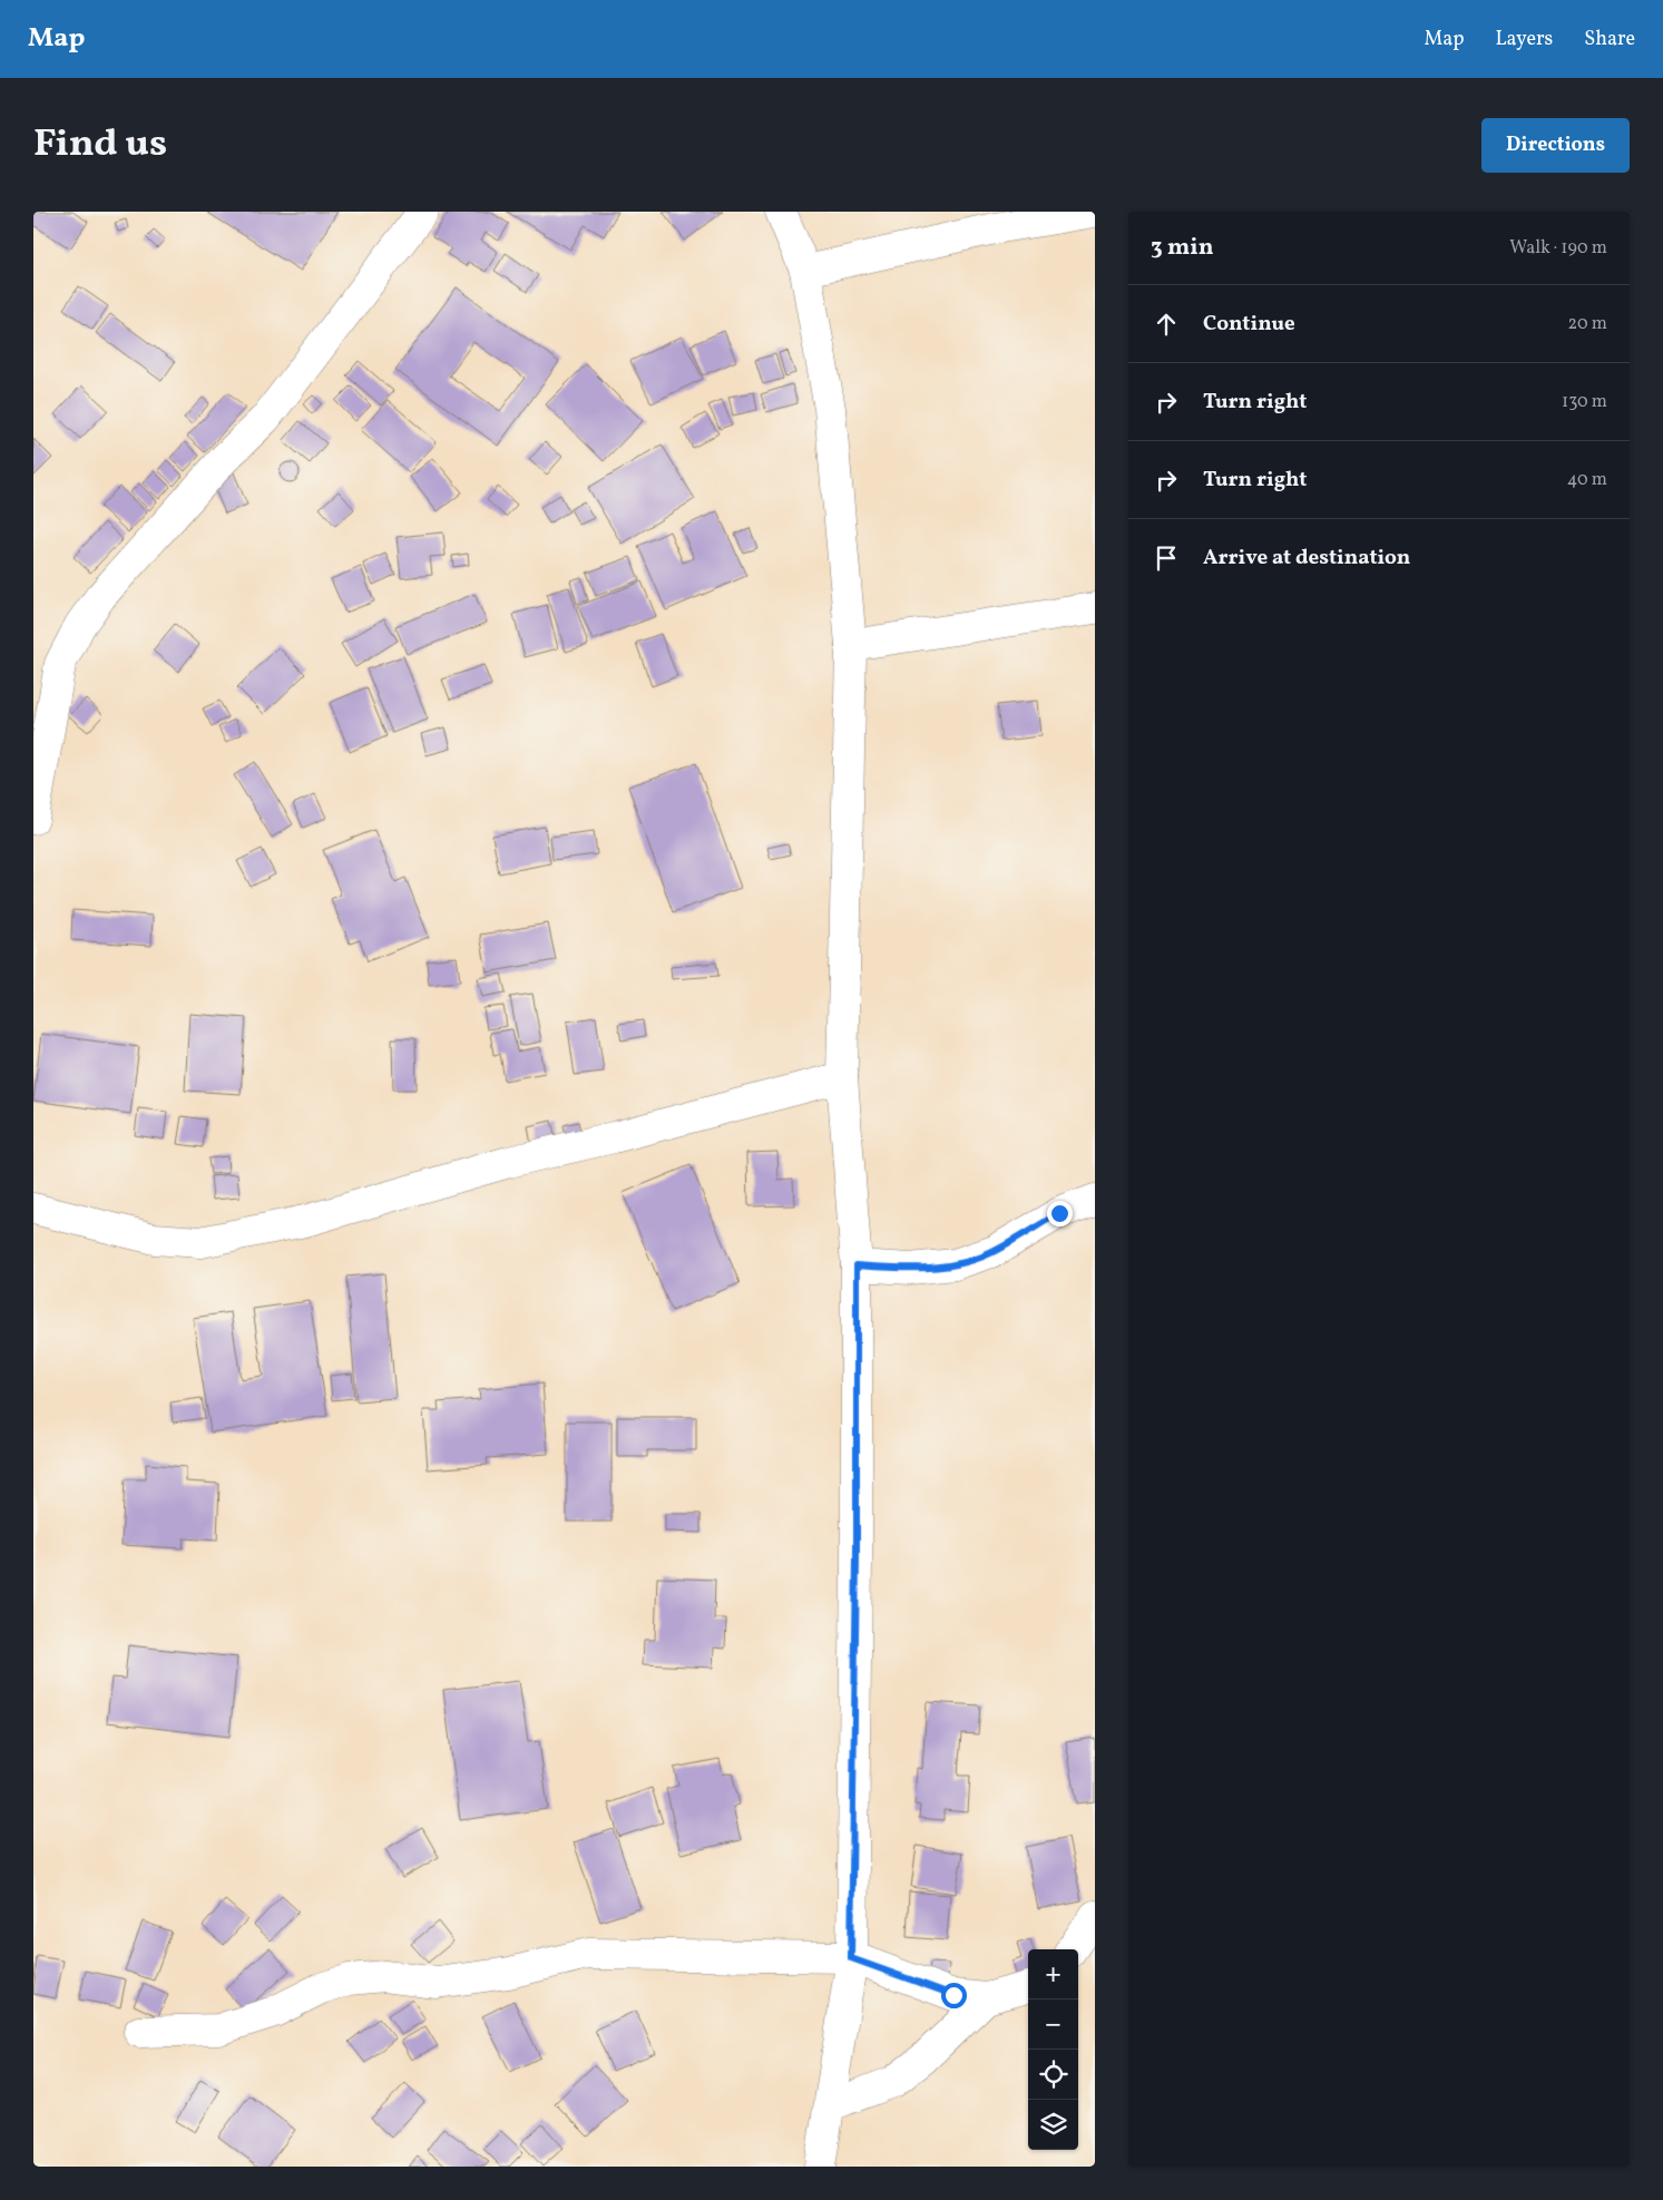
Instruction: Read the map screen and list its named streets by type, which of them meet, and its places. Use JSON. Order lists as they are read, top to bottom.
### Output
{
  "page": {
    "header": "Map",
    "nav": ["Map", "Layers", "Share"],
    "title": "Find us",
    "buttons": "Directions",
    "heading": ["3 min", "Walk · 190 m"],
    "list": [
      ["Continue", "20 m"],
      ["Turn right", "130 m"],
      ["Turn right", "40 m"],
      "Arrive at destination"
    ],
    "map_buttons": ["+", "−"]
  }
}
